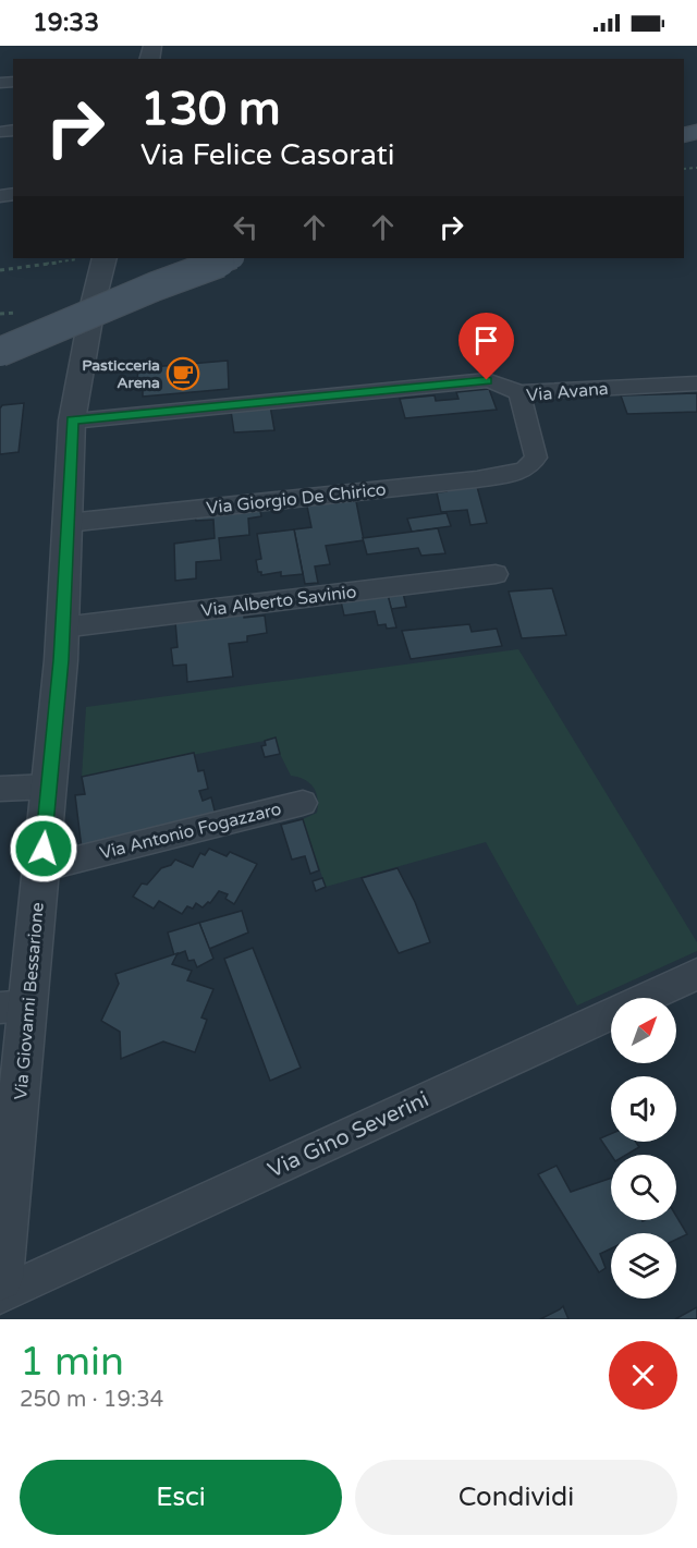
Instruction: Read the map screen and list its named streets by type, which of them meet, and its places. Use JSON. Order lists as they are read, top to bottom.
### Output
{
  "streets": {
    "street": [
      "Via Avana",
      "Via Giorgio De Chirico",
      "Via Alberto Savinio",
      "Via Antonio Fogazzaro",
      "Via Giovanni Bessarione",
      "Via Gino Severini"
    ]
  },
  "crossings": [
    ["Via Avana", "Via Giorgio De Chirico"],
    ["Via Giorgio De Chirico", "Via Giovanni Bessarione"],
    ["Via Alberto Savinio", "Via Giovanni Bessarione"],
    ["Via Antonio Fogazzaro", "Via Giovanni Bessarione"]
  ],
  "places": {
    "cafe": ["Pasticceria Arena"]
  },
  "north": "top right",
  "page": {
    "status": "19:33",
    "turn": ["130 m", "Via Felice Casorati"],
    "heading": ["1 min", "250 m · 19:34"],
    "buttons": ["Esci", "Condividi"]
  }
}
